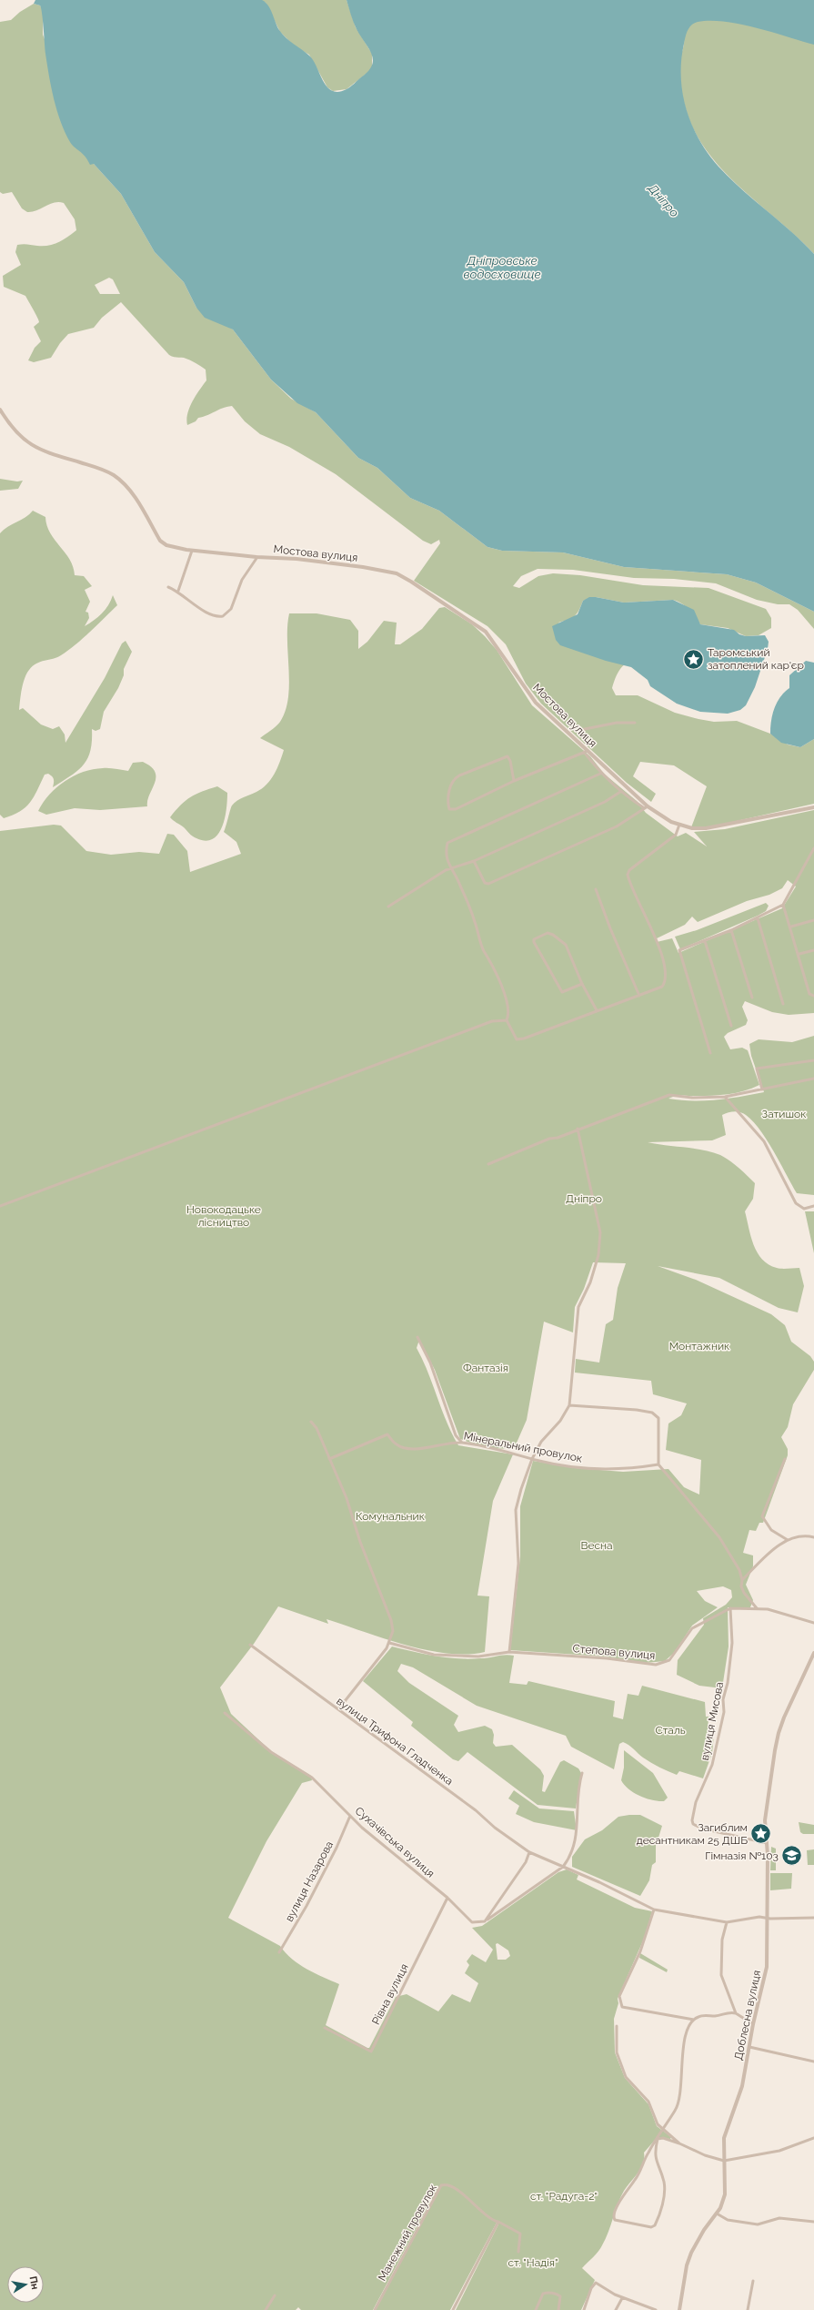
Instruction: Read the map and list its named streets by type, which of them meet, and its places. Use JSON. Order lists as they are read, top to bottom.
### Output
{
  "streets": {
    "street": [
      "Мостова вулиця",
      "Мінеральний провулок",
      "Степова вулиця",
      "вулиця Мисова",
      "вулиця Трифона Гладченка",
      "Сухачівська вулиця",
      "вулиця Назарова",
      "Рівна вулиця",
      "Доблесна вулиця",
      "Манежний провулок"
    ]
  },
  "crossings": [
    ["Степова вулиця", "вулиця Мисова"],
    ["вулиця Мисова", "Доблесна вулиця"],
    ["вулиця Трифона Гладченка", "Доблесна вулиця"],
    ["Сухачівська вулиця", "вулиця Назарова"],
    ["Сухачівська вулиця", "Рівна вулиця"]
  ],
  "water": ["Дніпро", "Дніпровське водосховище"],
  "parks": [
    "Затишок",
    "Дніпро",
    "Новокодацьке лісництво",
    "Монтажник",
    "Фантазія",
    "Комунальник",
    "Весна",
    "Сталь",
    "ст. \"Радуга-2\"",
    "ст. \"Надія\""
  ],
  "places": {
    "place": ["Таромський затоплений кар'єр", "Загиблим десантникам 25 ДШБ"],
    "school or university": ["Гімназія №103"]
  },
  "north": "right"
}
